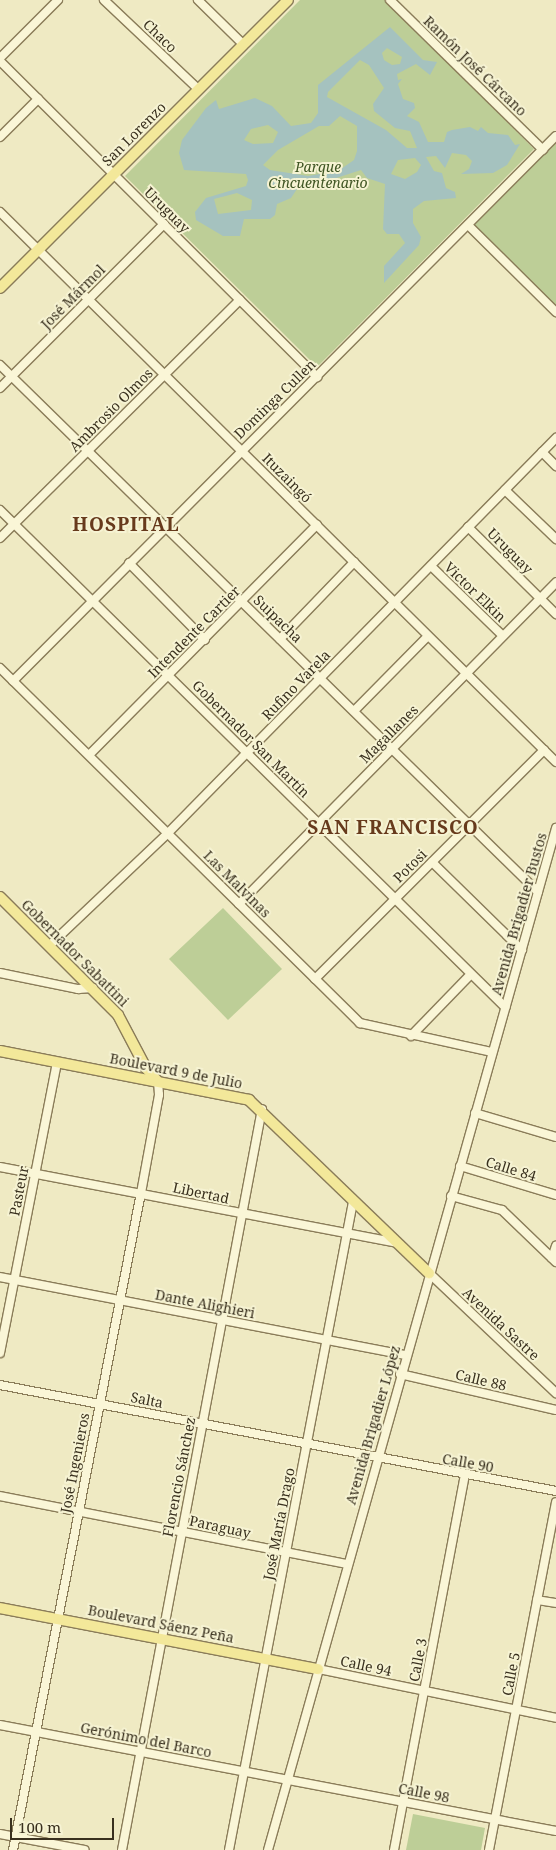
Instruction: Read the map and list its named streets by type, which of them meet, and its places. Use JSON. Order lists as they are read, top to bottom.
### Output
{
  "streets": {
    "main road": [
      "San Lorenzo",
      "Gobernador Sabattini",
      "Boulevard 9 de Julio",
      "Boulevard Sáenz Peña"
    ],
    "street": [
      "Chaco",
      "Ramón José Cárcano",
      "Uruguay",
      "José Mármol",
      "Dominga Cullen",
      "Ambrosio Olmos",
      "Ituzaingó",
      "Victor Elkin",
      "Suipacha",
      "Intendente Cartier",
      "Rufino Varela",
      "Magallanes",
      "Gobernador San Martín",
      "Potosi",
      "Las Malvinas",
      "Avenida Brigadier Bustos",
      "Calle 84",
      "Pasteur",
      "Libertad",
      "Dante Alighieri",
      "Avenida Sastre",
      "Calle 88",
      "Salta",
      "Avenida Brigadier López",
      "José Ingenieros",
      "Calle 90",
      "Florencio Sánchez",
      "José María Drago",
      "Paraguay",
      "Calle 3",
      "Calle 94",
      "Calle 5",
      "Gerónimo del Barco",
      "Calle 98"
    ]
  },
  "crossings": [
    ["Chaco", "San Lorenzo"],
    ["Ramón José Cárcano", "Dominga Cullen"],
    ["San Lorenzo", "Uruguay"],
    ["San Lorenzo", "Ituzaingó"],
    ["Uruguay", "José Mármol"],
    ["Uruguay", "Dominga Cullen"],
    ["Uruguay", "Ambrosio Olmos"],
    ["Uruguay", "Rufino Varela"],
    ["Uruguay", "Magallanes"],
    ["José Mármol", "Ituzaingó"],
    ["José Mármol", "Suipacha"],
    ["Dominga Cullen", "Ituzaingó"],
    ["Dominga Cullen", "Suipacha"],
    ["Dominga Cullen", "Gobernador San Martín"],
    ["Dominga Cullen", "Las Malvinas"],
    ["Ambrosio Olmos", "Ituzaingó"],
    ["Ambrosio Olmos", "Suipacha"],
    ["Ambrosio Olmos", "Gobernador San Martín"],
    ["Ituzaingó", "Intendente Cartier"],
    ["Ituzaingó", "Rufino Varela"],
    ["Ituzaingó", "Magallanes"],
    ["Ituzaingó", "Potosi"],
    ["Victor Elkin", "Rufino Varela"],
    ["Victor Elkin", "Magallanes"],
    ["Suipacha", "Intendente Cartier"],
    ["Suipacha", "Rufino Varela"],
    ["Suipacha", "Magallanes"],
    ["Suipacha", "Potosi"],
    ["Suipacha", "Avenida Brigadier Bustos"],
    ["Intendente Cartier", "Gobernador San Martín"],
    ["Intendente Cartier", "Las Malvinas"],
    ["Rufino Varela", "Gobernador San Martín"],
    ["Rufino Varela", "Las Malvinas"],
    ["Rufino Varela", "Gobernador Sabattini"],
    ["Magallanes", "Gobernador San Martín"],
    ["Magallanes", "Las Malvinas"],
    ["Gobernador San Martín", "Potosi"],
    ["Gobernador San Martín", "Avenida Brigadier Bustos"],
    ["Gobernador San Martín", "Avenida Brigadier López"],
    ["Potosi", "Las Malvinas"],
    ["Las Malvinas", "Avenida Brigadier López"],
    ["Avenida Brigadier Bustos", "Avenida Brigadier López"],
    ["Gobernador Sabattini", "Boulevard 9 de Julio"],
    ["Gobernador Sabattini", "José Ingenieros"],
    ["Boulevard 9 de Julio", "Pasteur"],
    ["Boulevard 9 de Julio", "Libertad"],
    ["Boulevard 9 de Julio", "Avenida Sastre"],
    ["Boulevard 9 de Julio", "Avenida Brigadier López"],
    ["Boulevard 9 de Julio", "José Ingenieros"],
    ["Boulevard 9 de Julio", "Florencio Sánchez"],
    ["Boulevard 9 de Julio", "José María Drago"],
    ["Calle 84", "Avenida Brigadier López"],
    ["Pasteur", "Libertad"],
    ["Pasteur", "Dante Alighieri"],
    ["Libertad", "José Ingenieros"],
    ["Libertad", "Florencio Sánchez"],
    ["Libertad", "José María Drago"],
    ["Dante Alighieri", "Avenida Brigadier López"],
    ["Dante Alighieri", "José Ingenieros"],
    ["Dante Alighieri", "Florencio Sánchez"],
    ["Dante Alighieri", "José María Drago"],
    ["Avenida Sastre", "Avenida Brigadier López"],
    ["Calle 88", "Avenida Brigadier López"],
    ["Salta", "Avenida Brigadier López"],
    ["Salta", "José Ingenieros"],
    ["Salta", "Calle 90"],
    ["Salta", "Florencio Sánchez"],
    ["Salta", "José María Drago"],
    ["Avenida Brigadier López", "Calle 90"],
    ["Avenida Brigadier López", "Paraguay"],
    ["Avenida Brigadier López", "Boulevard Sáenz Peña"],
    ["Avenida Brigadier López", "Calle 94"],
    ["Avenida Brigadier López", "Gerónimo del Barco"],
    ["Avenida Brigadier López", "Calle 98"],
    ["José Ingenieros", "Paraguay"],
    ["José Ingenieros", "Boulevard Sáenz Peña"],
    ["José Ingenieros", "Gerónimo del Barco"],
    ["Calle 90", "Calle 3"],
    ["Florencio Sánchez", "Paraguay"],
    ["Florencio Sánchez", "Boulevard Sáenz Peña"],
    ["Florencio Sánchez", "Gerónimo del Barco"],
    ["José María Drago", "Paraguay"],
    ["José María Drago", "Boulevard Sáenz Peña"],
    ["José María Drago", "Gerónimo del Barco"],
    ["Boulevard Sáenz Peña", "Calle 94"],
    ["Calle 3", "Calle 94"],
    ["Calle 3", "Calle 98"],
    ["Calle 94", "Calle 5"],
    ["Calle 5", "Calle 98"],
    ["Gerónimo del Barco", "Calle 98"]
  ],
  "districts": ["HOSPITAL", "SAN FRANCISCO"],
  "parks": ["Parque Cincuentenario"],
  "scale_bar": "100 m"
}
